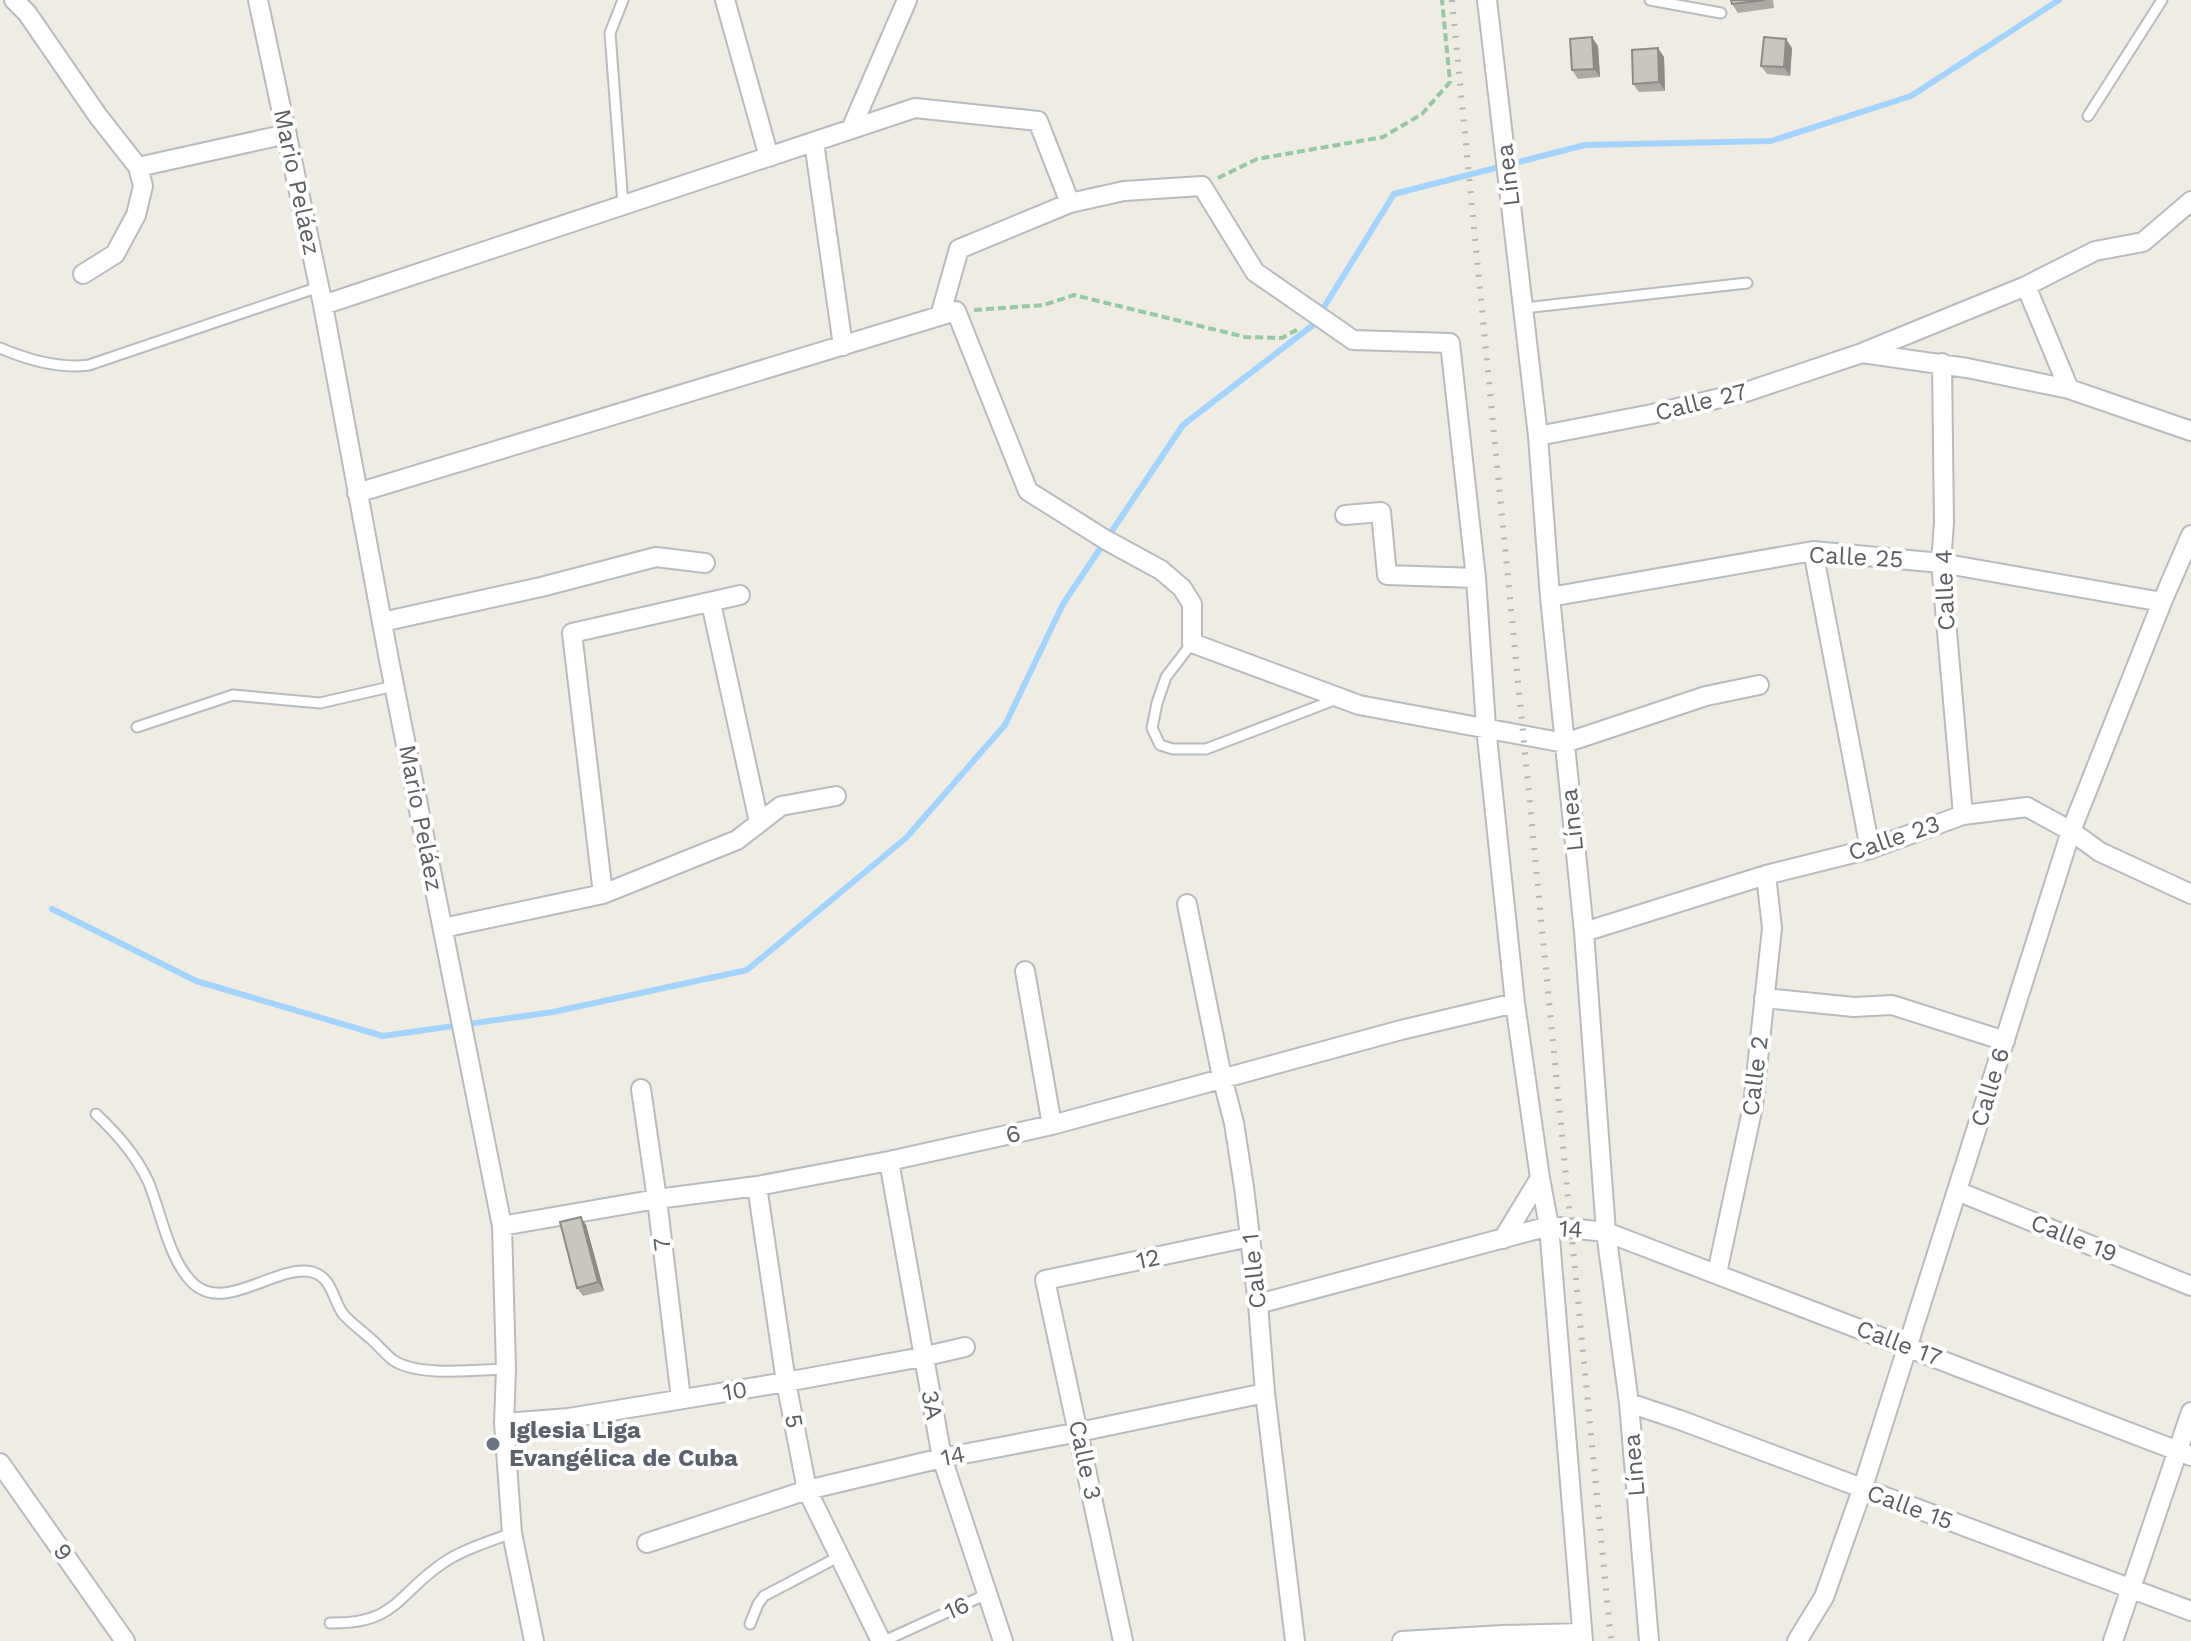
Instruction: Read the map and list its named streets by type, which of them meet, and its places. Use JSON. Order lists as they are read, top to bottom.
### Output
{
  "streets": {
    "street": [
      "Línea",
      "Mario Peláez",
      "Calle 27",
      "Calle 25",
      "Calle 4",
      "Calle 23",
      "Calle 2",
      "Calle 6",
      "6",
      "14",
      "Calle 19",
      "7",
      "12",
      "Calle 1",
      "Calle 17",
      "10",
      "3A",
      "5",
      "Calle 3",
      "Calle 15",
      "9"
    ],
    "lane": ["16"]
  },
  "crossings": [
    ["Línea", "Calle 27"],
    ["Línea", "Calle 25"],
    ["Línea", "Calle 23"],
    ["Línea", "14"],
    ["Línea", "Calle 17"],
    ["Línea", "Calle 15"],
    ["Mario Peláez", "6"],
    ["Mario Peláez", "10"],
    ["Calle 27", "Calle 4"],
    ["Calle 25", "Calle 4"],
    ["Calle 25", "Calle 6"],
    ["Calle 4", "Calle 23"],
    ["Calle 23", "Calle 2"],
    ["Calle 23", "Calle 6"],
    ["Calle 2", "Calle 17"],
    ["Calle 6", "Calle 19"],
    ["Calle 6", "Calle 17"],
    ["Calle 6", "Calle 15"],
    ["6", "7"],
    ["6", "Calle 1"],
    ["6", "3A"],
    ["6", "5"],
    ["14", "Calle 1"],
    ["14", "Calle 17"],
    ["14", "3A"],
    ["14", "5"],
    ["14", "Calle 3"],
    ["7", "10"],
    ["12", "Calle 1"],
    ["12", "Calle 3"],
    ["10", "3A"],
    ["10", "5"],
    ["3A", "16"],
    ["5", "16"]
  ],
  "places": ["Iglesia Liga Evangélica de Cuba"]
}
